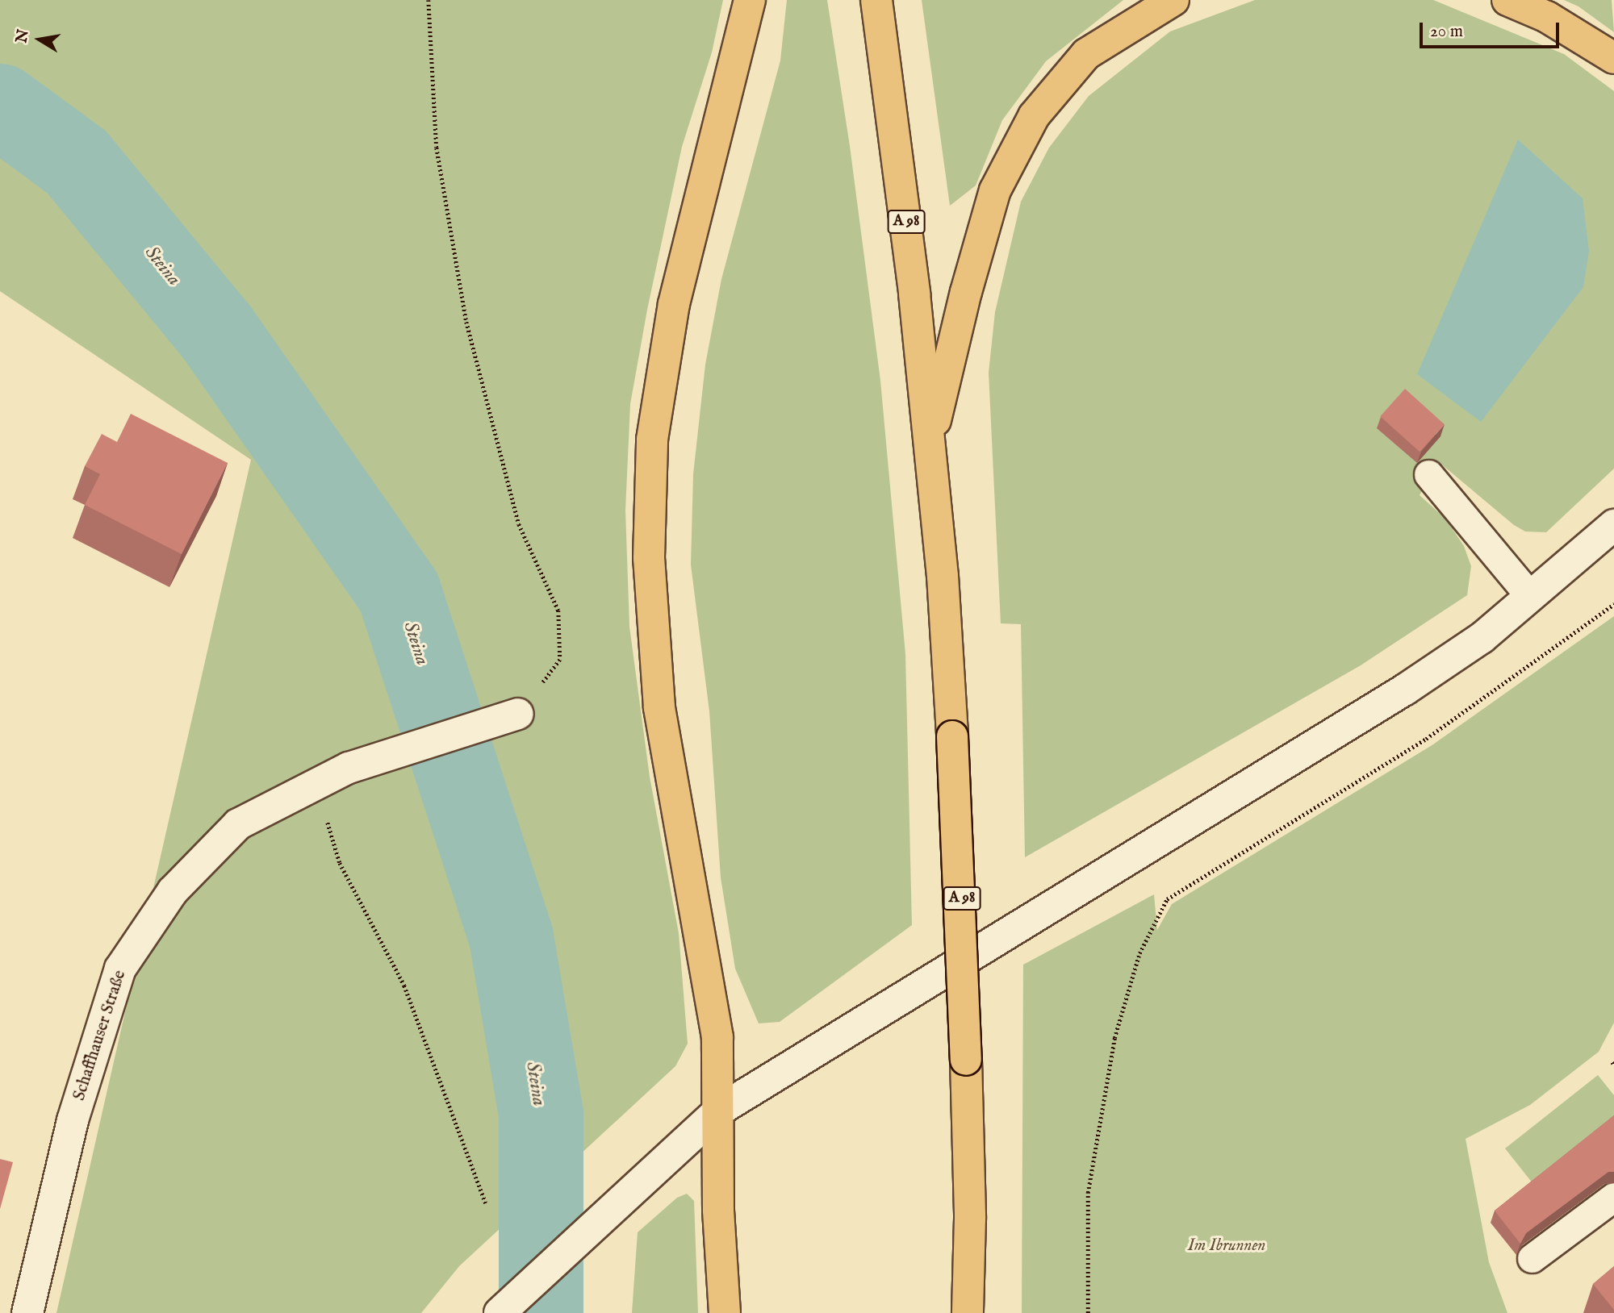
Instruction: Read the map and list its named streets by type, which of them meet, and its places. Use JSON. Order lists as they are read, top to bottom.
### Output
{
  "streets": {
    "highway": ["A 98"],
    "main road": ["Schaffhauser Straße"]
  },
  "water": ["Steina"],
  "parks": ["Im Ibrunnen"],
  "scale_bar": "20 m",
  "north": "left"
}
